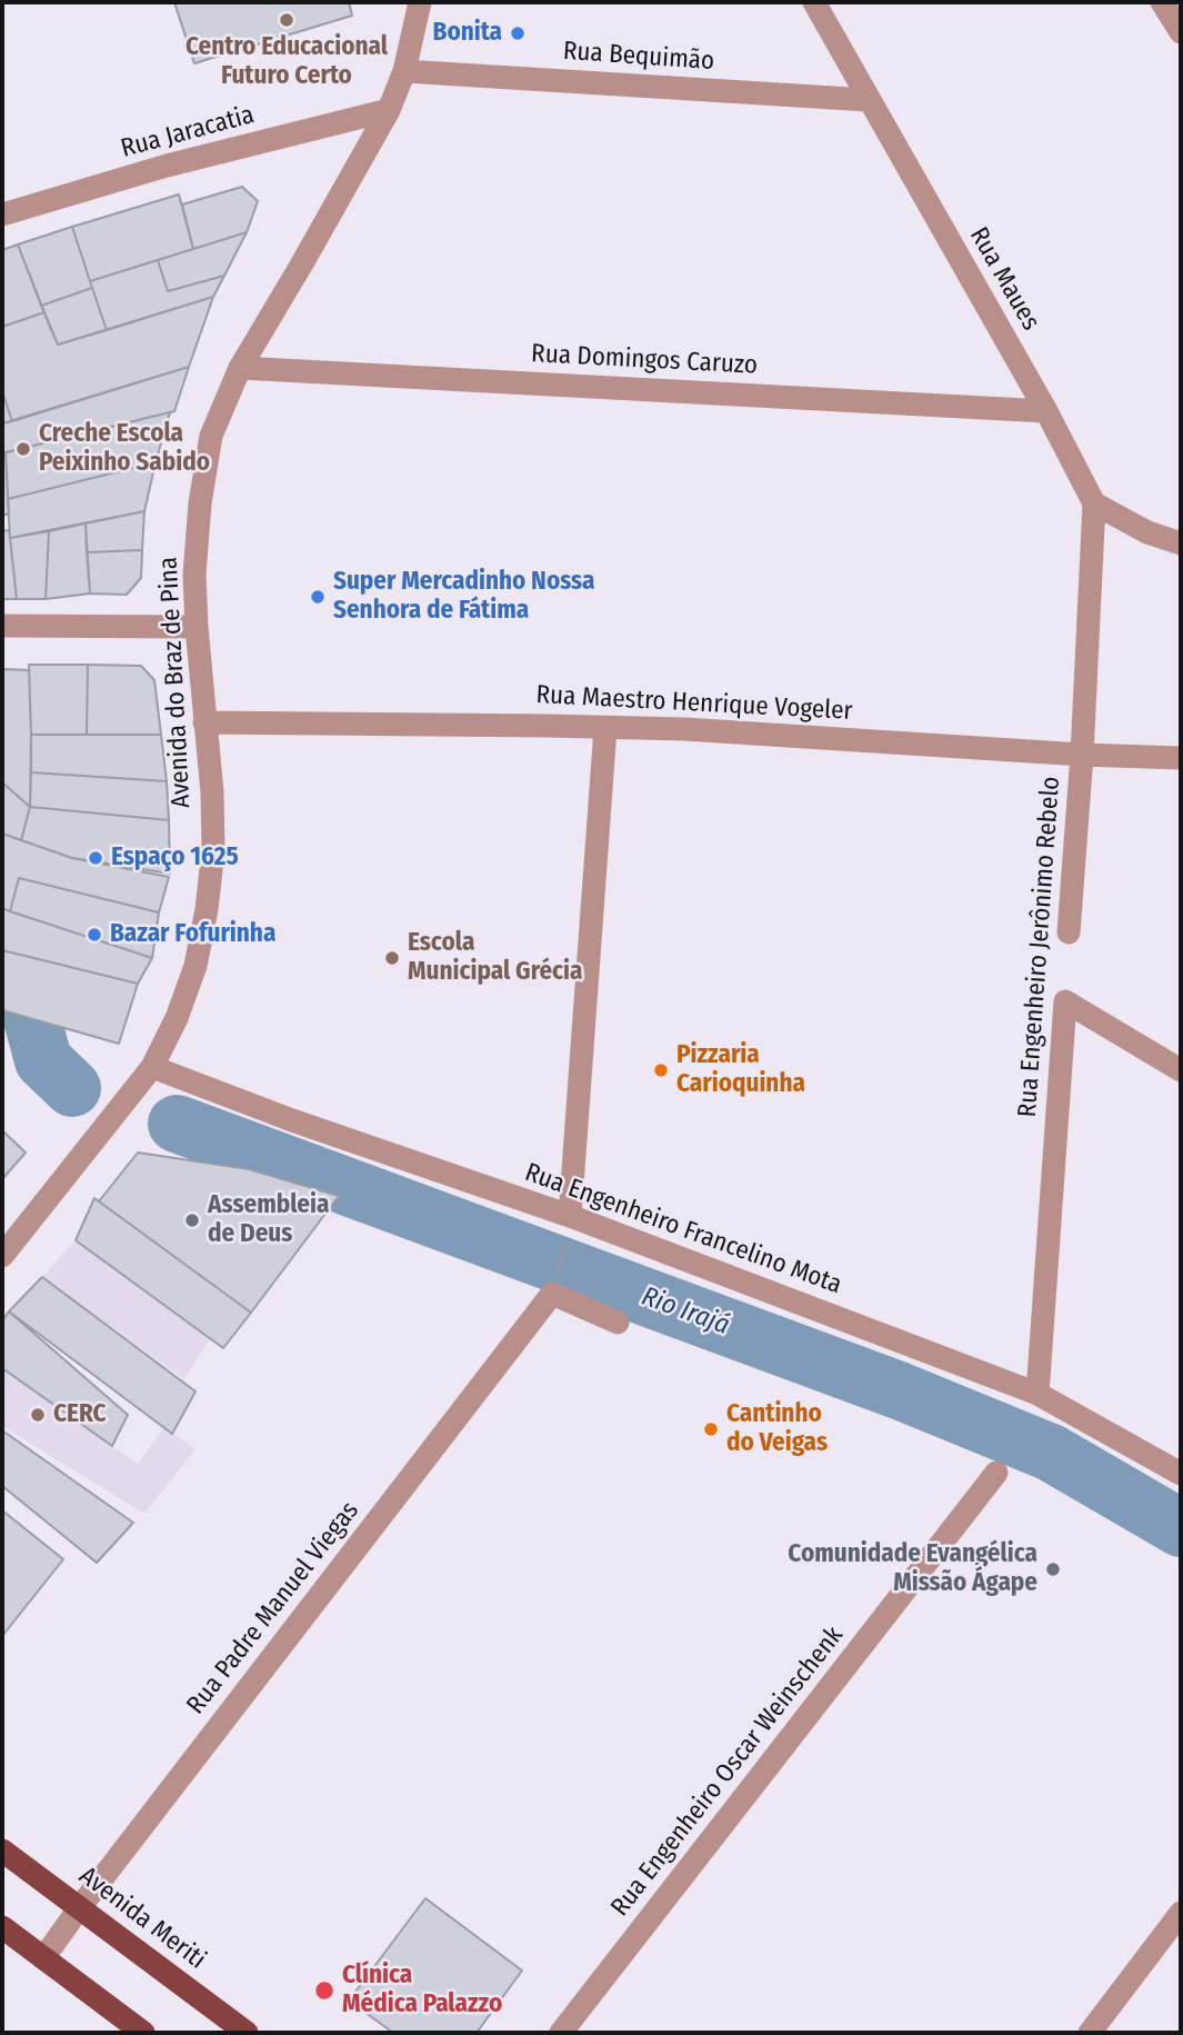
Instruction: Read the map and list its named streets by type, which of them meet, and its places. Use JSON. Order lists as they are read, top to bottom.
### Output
{
  "streets": {
    "main road": ["Avenida Meriti"],
    "street": [
      "Rua Bequimão",
      "Rua Jaracatia",
      "Rua Maues",
      "Rua Domingos Caruzo",
      "Avenida do Braz de Pina",
      "Rua Maestro Henrique Vogeler",
      "Rua Engenheiro Jerônimo Rebelo",
      "Rua Engenheiro Francelino Mota",
      "Rua Padre Manuel Viegas",
      "Rua Engenheiro Oscar Weinschenk"
    ]
  },
  "crossings": [
    ["Rua Bequimão", "Rua Maues"],
    ["Rua Bequimão", "Avenida do Braz de Pina"],
    ["Rua Jaracatia", "Avenida do Braz de Pina"],
    ["Rua Maues", "Rua Domingos Caruzo"],
    ["Rua Maues", "Rua Engenheiro Jerônimo Rebelo"],
    ["Rua Domingos Caruzo", "Avenida do Braz de Pina"],
    ["Avenida do Braz de Pina", "Rua Maestro Henrique Vogeler"],
    ["Avenida do Braz de Pina", "Rua Engenheiro Francelino Mota"],
    ["Rua Maestro Henrique Vogeler", "Rua Engenheiro Jerônimo Rebelo"],
    ["Rua Engenheiro Jerônimo Rebelo", "Rua Engenheiro Francelino Mota"],
    ["Rua Padre Manuel Viegas", "Avenida Meriti"]
  ],
  "water": ["Rio Irajá"],
  "places": [
    "Centro Educacional Futuro Certo",
    "Bonita",
    "Creche Escola Peixinho Sabido",
    "Super Mercadinho Nossa Senhora de Fátima",
    "Espaço 1625",
    "Bazar Fofurinha",
    "Escola Municipal Grécia",
    "Pizzaria Carioquinha",
    "Assembleia de Deus",
    "CERC",
    "Cantinho do Veigas",
    "Comunidade Evangélica Missão Ágape",
    "Clínica Médica Palazzo"
  ]
}
